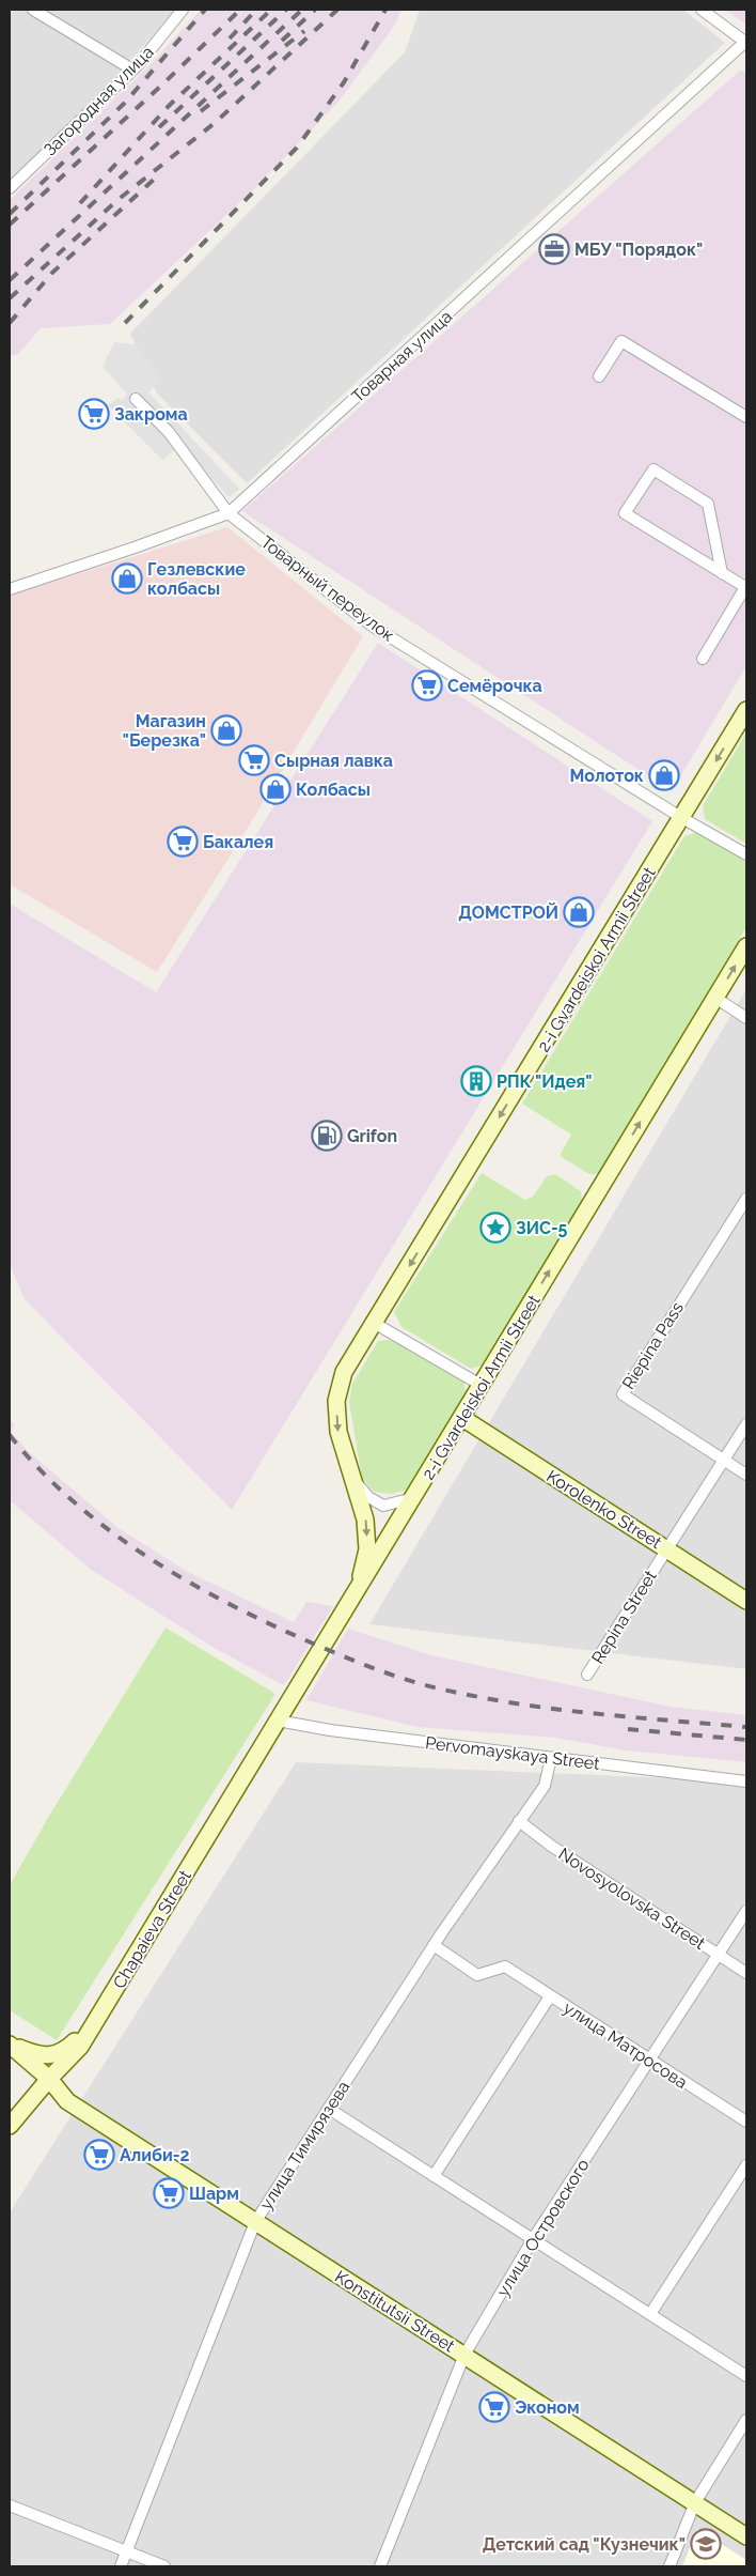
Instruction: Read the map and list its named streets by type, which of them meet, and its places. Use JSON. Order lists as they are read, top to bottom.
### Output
{
  "streets": {
    "main road": [
      "2-i Gvardeiskoi Armii Street",
      "Korolenko Street",
      "Chapaieva Street",
      "Konstitutsii Street"
    ],
    "street": [
      "Загородная улица",
      "Товарная улица",
      "Товарный переулок",
      "Riepina Pass",
      "Repina Street",
      "Pervomayskaya Street",
      "Novosyolovska Street",
      "улица Матросова",
      "улица Тимирязева",
      "улица Островского"
    ]
  },
  "crossings": [
    ["Товарная улица", "Товарный переулок"],
    ["Товарный переулок", "2-i Gvardeiskoi Armii Street"],
    ["2-i Gvardeiskoi Armii Street", "Korolenko Street"],
    ["2-i Gvardeiskoi Armii Street", "Chapaieva Street"],
    ["Riepina Pass", "Repina Street"],
    ["Korolenko Street", "Repina Street"],
    ["Pervomayskaya Street", "Chapaieva Street"],
    ["Pervomayskaya Street", "улица Тимирязева"],
    ["Novosyolovska Street", "улица Тимирязева"],
    ["Novosyolovska Street", "улица Островского"],
    ["Chapaieva Street", "Konstitutsii Street"],
    ["улица Матросова", "улица Тимирязева"],
    ["улица Матросова", "улица Островского"],
    ["улица Тимирязева", "Konstitutsii Street"],
    ["улица Островского", "Konstitutsii Street"]
  ],
  "places": {
    "office": ["МБУ \"Порядок\""],
    "supermarket": [
      "Закрома",
      "Семёрочка",
      "Сырная лавка",
      "Бакалея",
      "Алиби-2",
      "Шарм",
      "Эконом"
    ],
    "shop": [
      "Гезлевские колбасы",
      "Магазин \"Березка\"",
      "Молоток",
      "Колбасы",
      "ДОМСТРОЙ"
    ],
    "building": ["РПК \"Идея\""],
    "fuel station": ["Grifon"],
    "place": ["ЗИС-5"],
    "school or university": ["Детский сад \"Кузнечик\""]
  }
}
